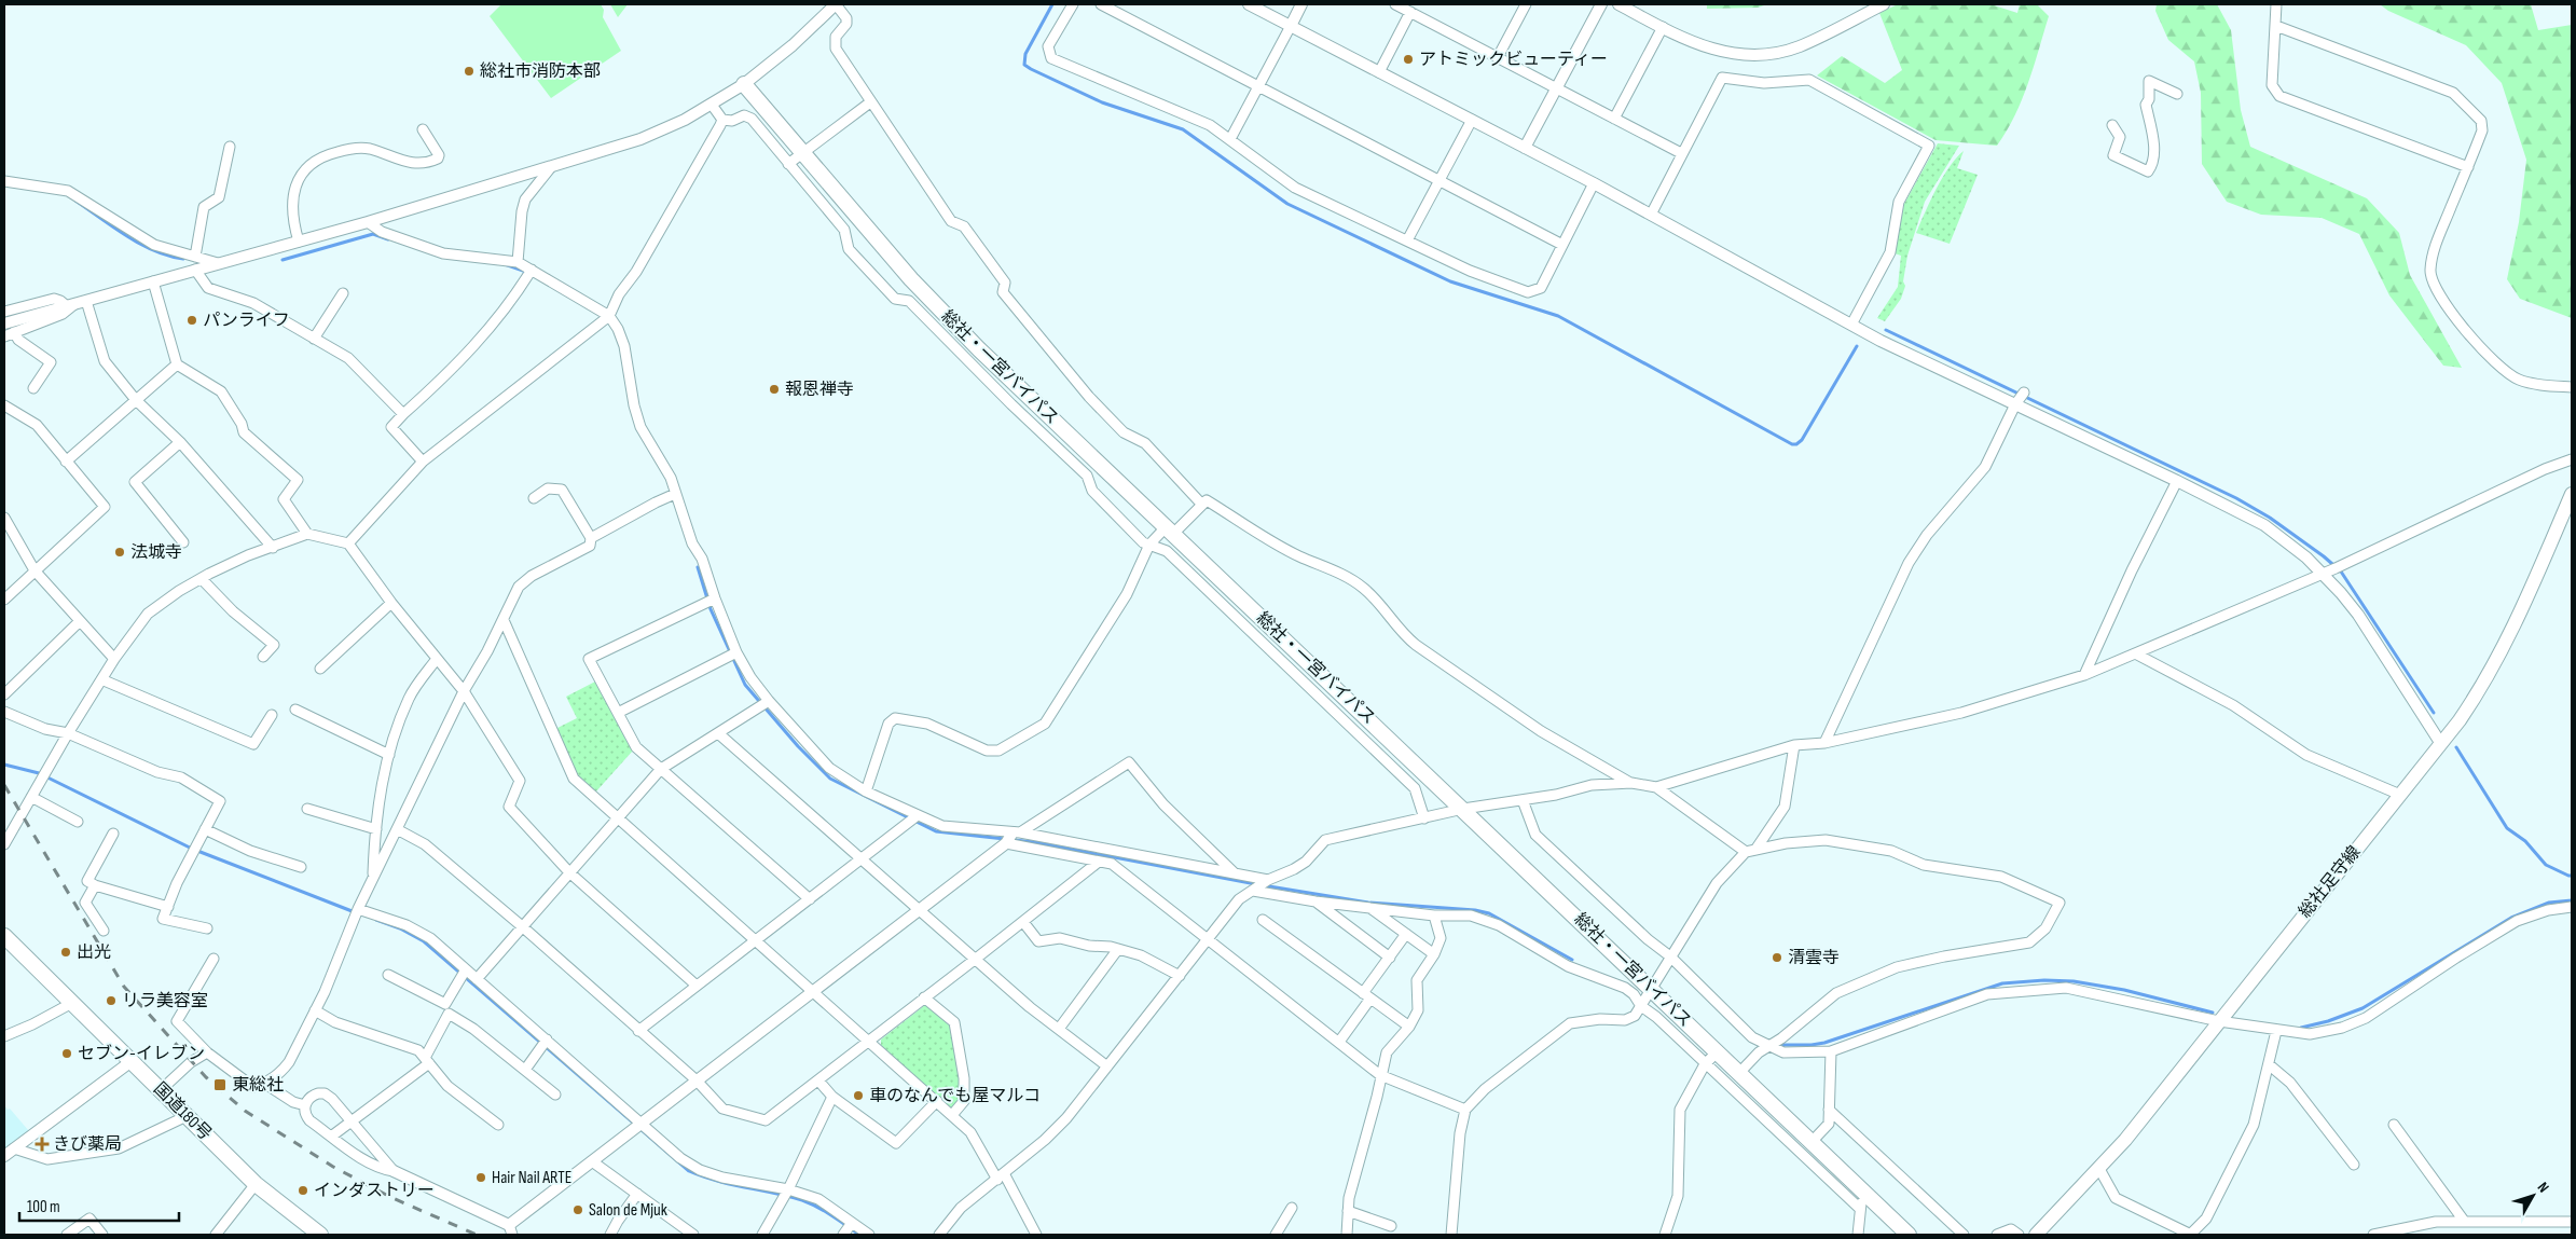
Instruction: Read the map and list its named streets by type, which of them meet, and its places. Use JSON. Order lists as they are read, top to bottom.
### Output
{
  "streets": {
    "highway": ["総社・一宮バイパス", "国道180号"],
    "main road": ["総社足守線"]
  },
  "places": {
    "other": [
      "アトミックビューティー",
      "総社市消防本部",
      "パンライフ",
      "報恩禅寺",
      "法城寺",
      "出光",
      "清雲寺",
      "リラ美容室",
      "セブン-イレブン",
      "車のなんでも屋マルコ",
      "Hair Nail ARTE",
      "インダストリー",
      "Salon de Mjuk"
    ],
    "transit": ["東総社"],
    "health": ["きび薬局"]
  },
  "scale_bar": "100 m",
  "north": "top right"
}
